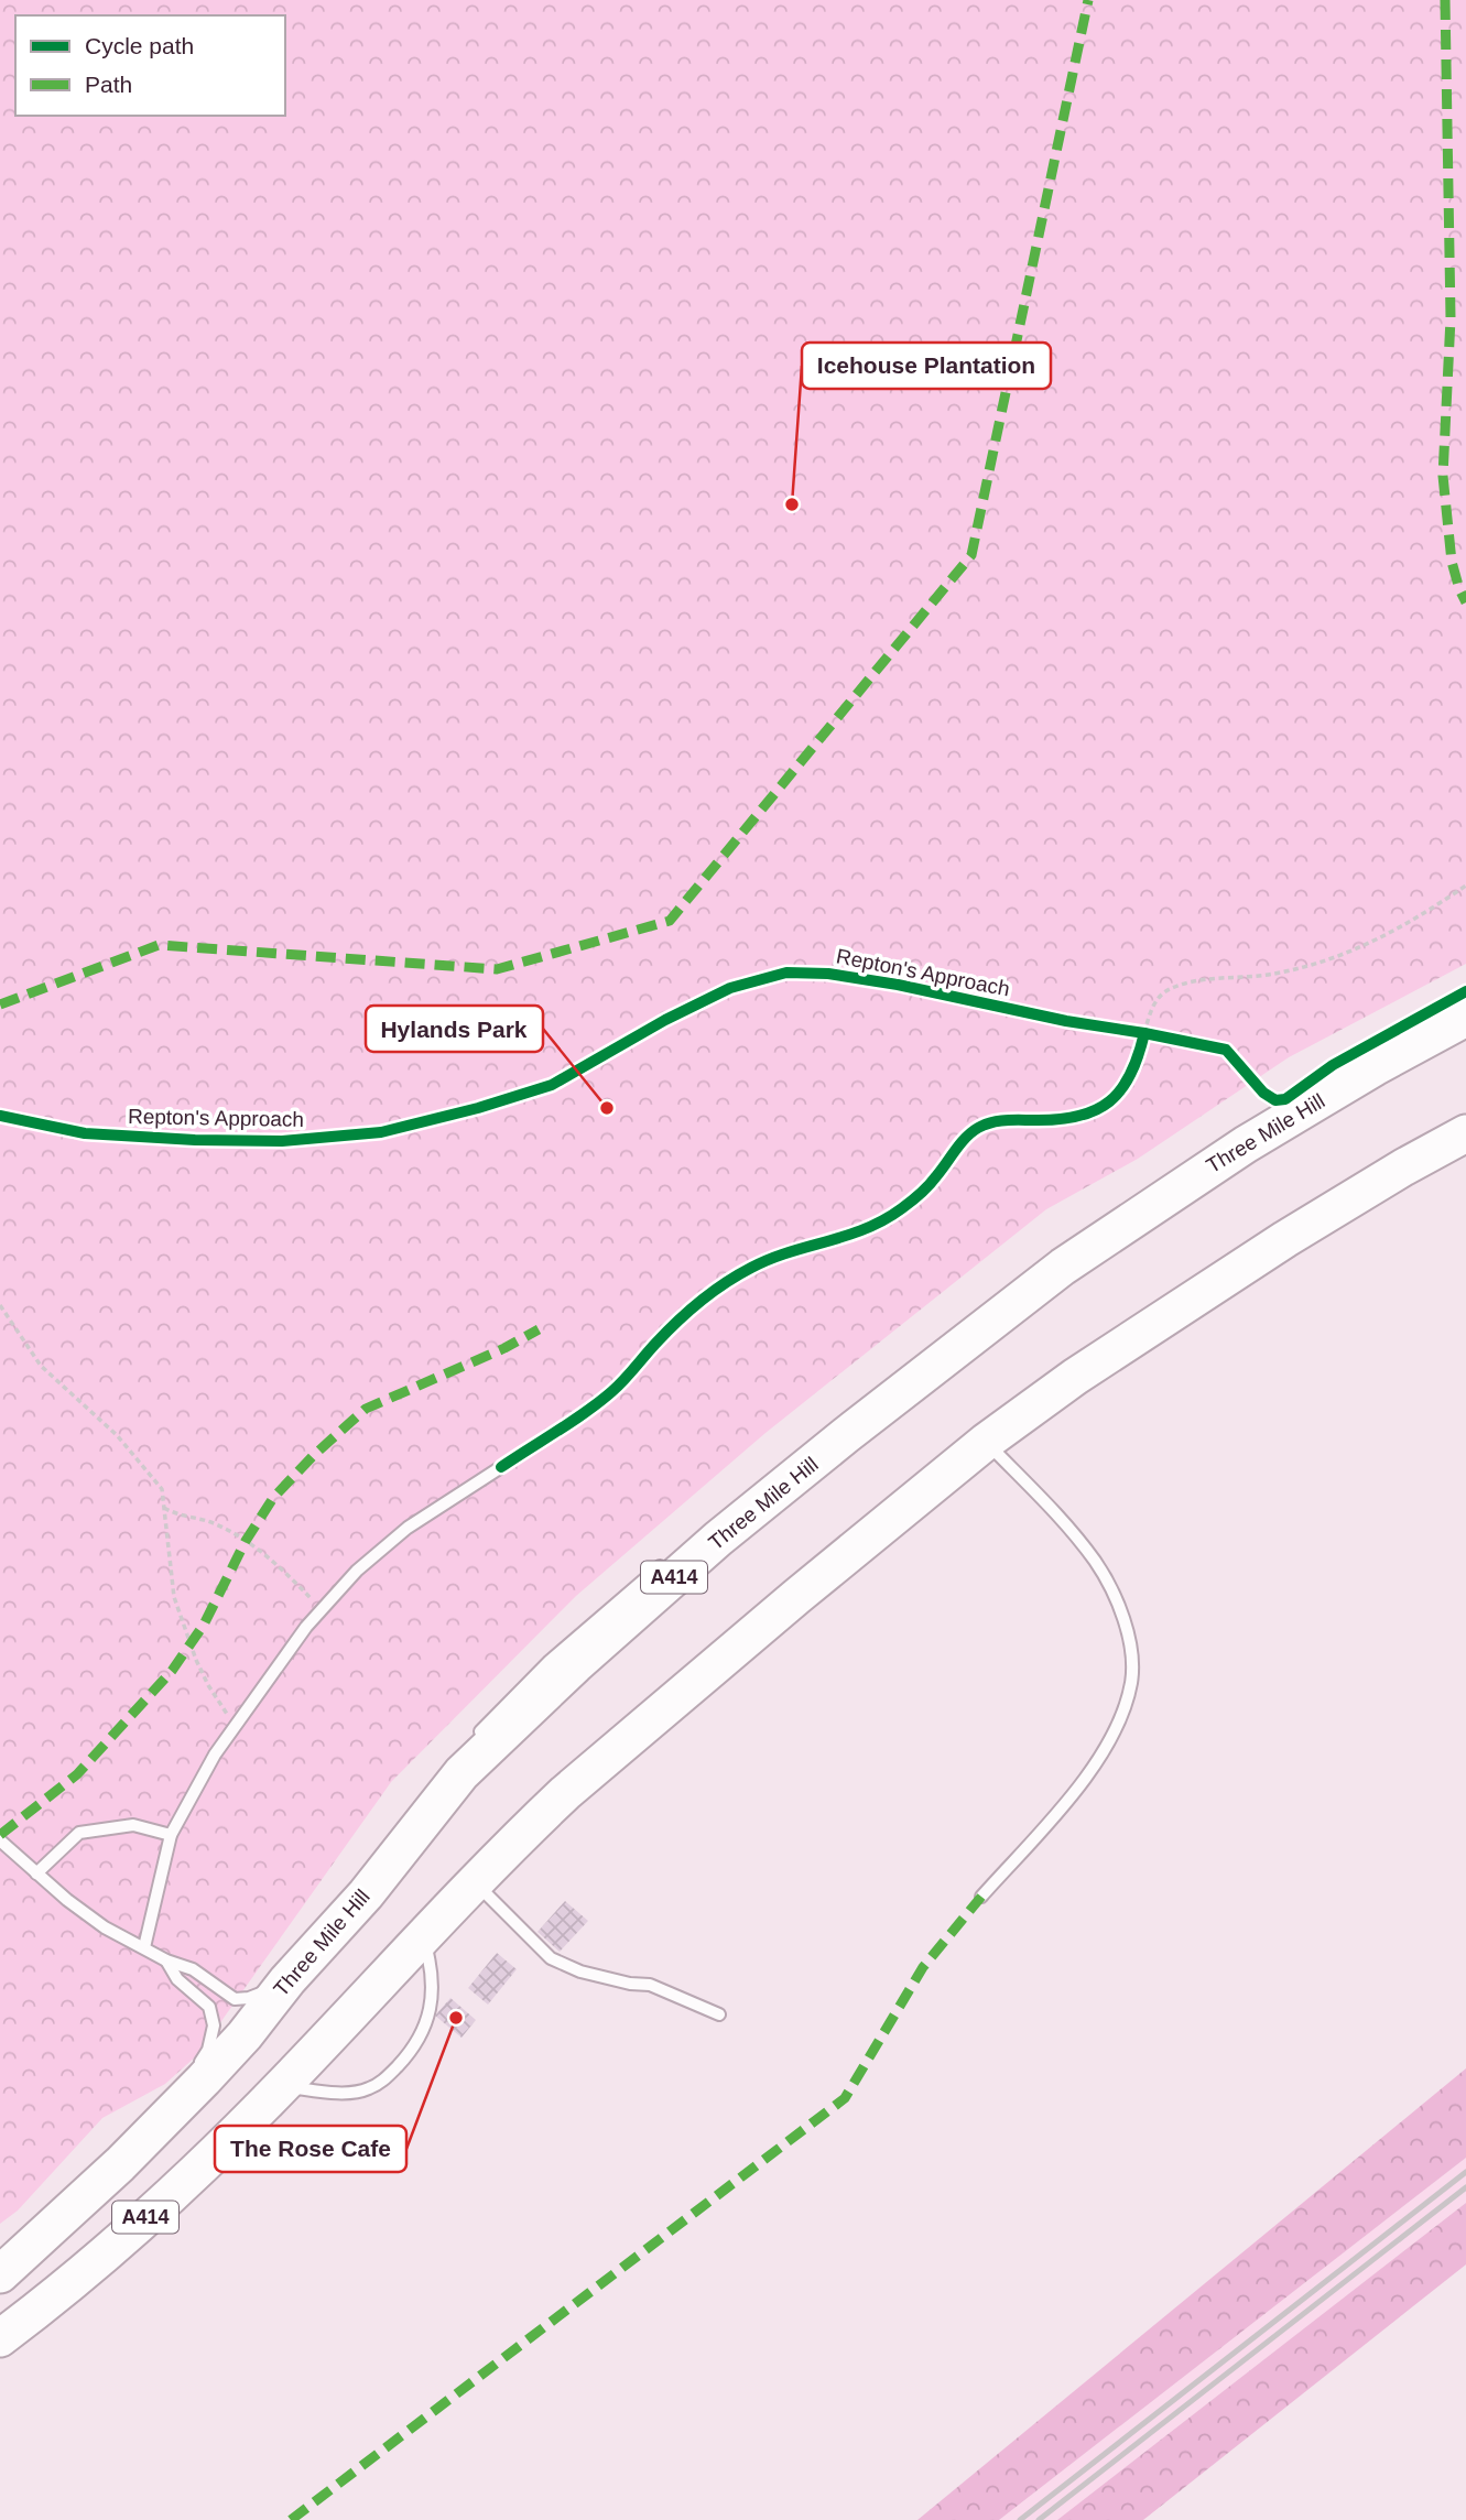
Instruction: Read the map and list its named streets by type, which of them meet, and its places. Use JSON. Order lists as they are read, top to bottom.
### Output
{
  "streets": {
    "highway": ["Three Mile Hill", "A414"],
    "cycle path": ["Repton's Approach"]
  },
  "places": ["Icehouse Plantation", "Hylands Park", "The Rose Cafe"],
  "legend": ["Cycle path", "Path"]
}
